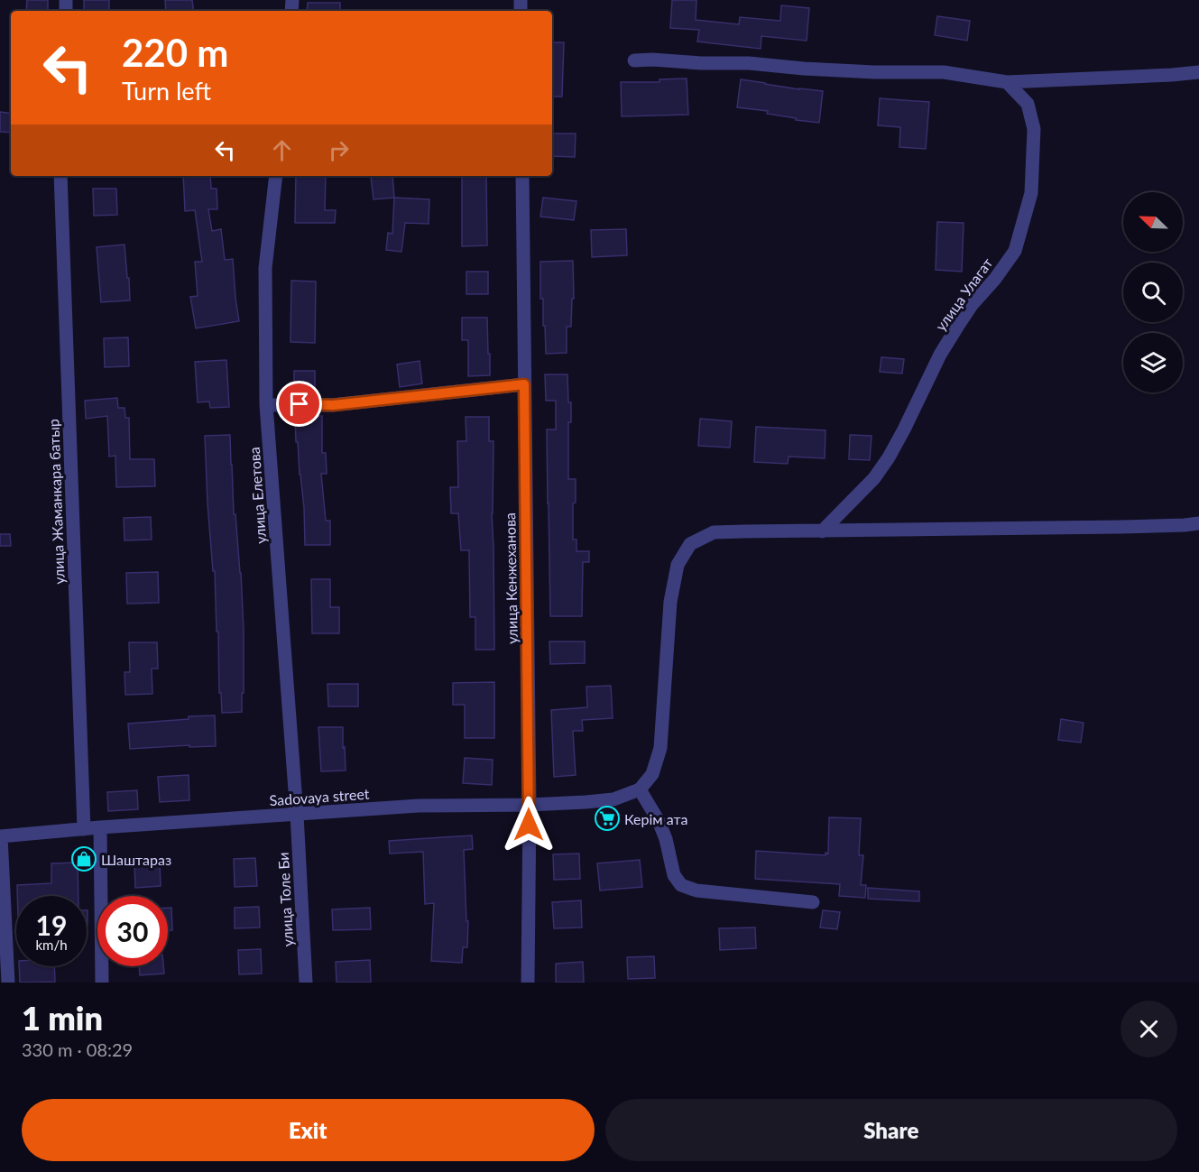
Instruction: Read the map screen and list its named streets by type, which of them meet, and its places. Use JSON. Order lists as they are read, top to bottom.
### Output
{
  "streets": {
    "street": [
      "улица Улагат",
      "улица Елетова",
      "улица Жаманкара батыр",
      "улица Кенжеханова",
      "Sadovaya street",
      "улица Толе Би"
    ]
  },
  "crossings": [
    ["улица Елетова", "Sadovaya street"],
    ["улица Елетова", "улица Толе Би"],
    ["улица Жаманкара батыр", "Sadovaya street"],
    ["улица Кенжеханова", "Sadovaya street"],
    ["Sadovaya street", "улица Толе Би"]
  ],
  "places": {
    "supermarket": ["Керім ата"],
    "shop": ["Шаштараз"]
  },
  "north": "top left",
  "page": {
    "turn": ["220 m", "Turn left"],
    "speed": "19 km/h",
    "limit": "30",
    "heading": ["1 min", "330 m · 08:29"],
    "buttons": ["Exit", "Share"]
  }
}
